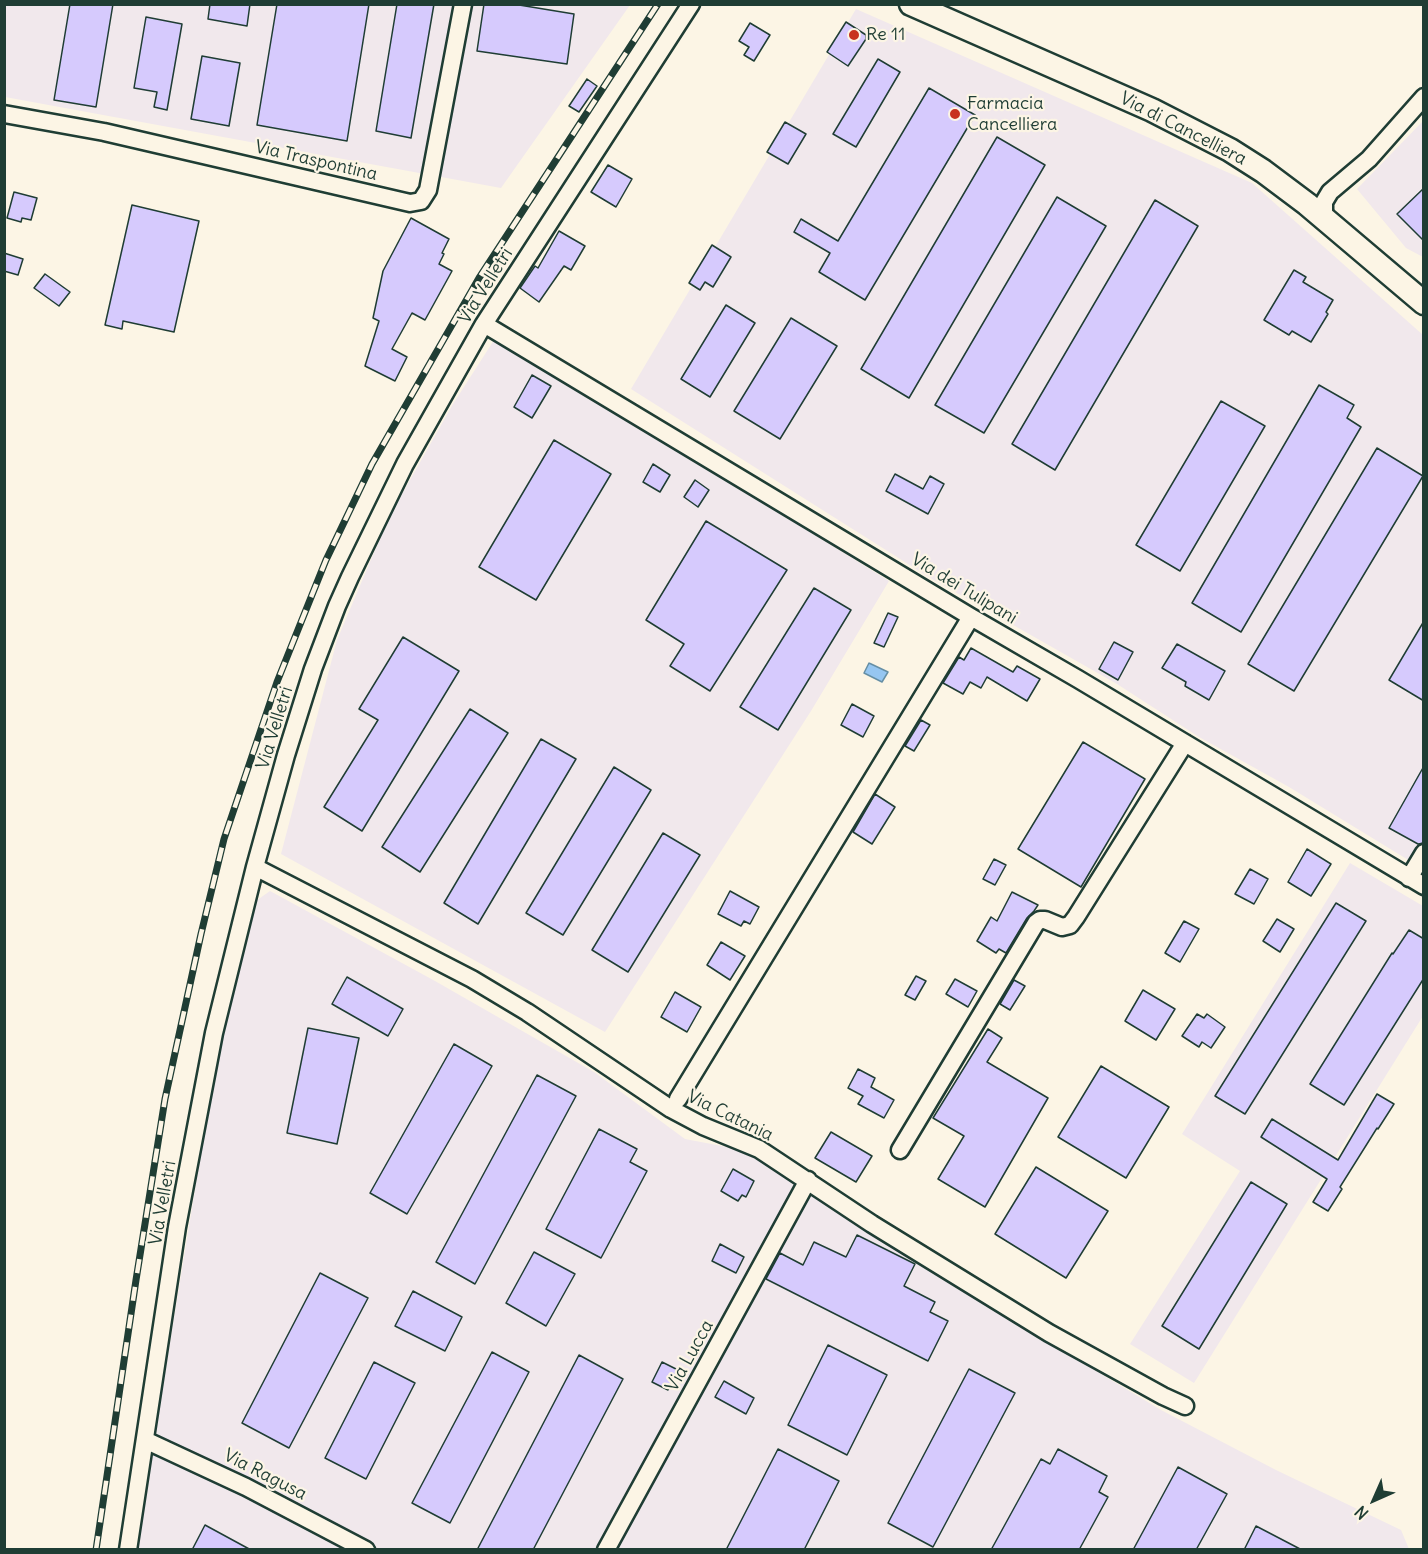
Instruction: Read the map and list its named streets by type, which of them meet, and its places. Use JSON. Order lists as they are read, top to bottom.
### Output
{
  "streets": {
    "street": [
      "Via di Cancelliera",
      "Via Traspontina",
      "Via Velletri",
      "Via dei Tulipani",
      "Via Catania",
      "Via Lucca",
      "Via Ragusa"
    ]
  },
  "crossings": [
    ["Via Velletri", "Via dei Tulipani"],
    ["Via Velletri", "Via Catania"],
    ["Via Velletri", "Via Ragusa"],
    ["Via Catania", "Via Lucca"]
  ],
  "places": ["Re 11", "Farmacia Cancelliera"],
  "north": "bottom left"
}
